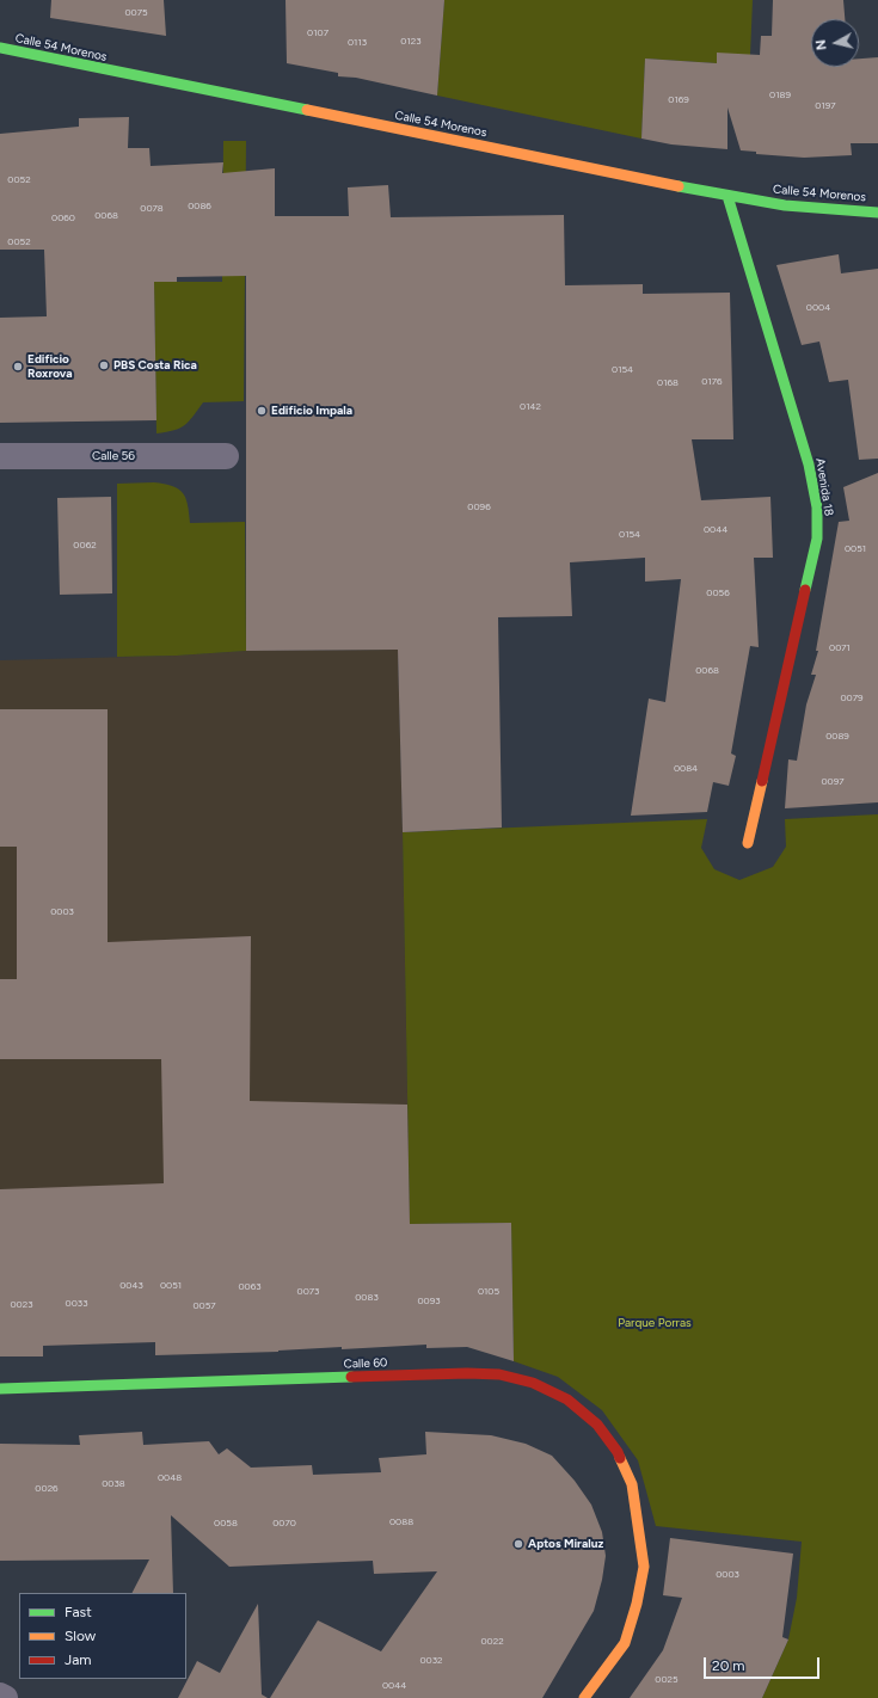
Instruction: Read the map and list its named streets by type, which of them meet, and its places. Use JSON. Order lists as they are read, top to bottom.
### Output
{
  "streets": {
    "street": [
      "Calle 54 Morenos",
      "Calle 56",
      "Avenida 18",
      "Calle 60"
    ]
  },
  "crossings": [
    ["Calle 54 Morenos", "Avenida 18"]
  ],
  "parks": ["Parque Porras"],
  "places": [
    "PBS Costa Rica",
    "Edificio Roxrova",
    "Edificio Impala",
    "Aptos Miraluz"
  ],
  "house_numbers": [
    "0075",
    "0107",
    "0123",
    "0113",
    "0189",
    "0169",
    "0197",
    "0052",
    "0086",
    "0078",
    "0068",
    "0060",
    "0052",
    "0004",
    "0154",
    "0176",
    "0168",
    "0142",
    "0096",
    "0044",
    "0154",
    "0062",
    "0051",
    "0056",
    "0071",
    "0068",
    "0079",
    "0089",
    "0084",
    "0097",
    "0003",
    "0043",
    "0051",
    "0063",
    "0073",
    "0105",
    "0083",
    "0093",
    "0033",
    "0023",
    "0057",
    "0048",
    "0038",
    "0026",
    "0088",
    "0058",
    "0070",
    "0003",
    "0022",
    "0032",
    "0025",
    "0044"
  ],
  "legend": ["Fast", "Slow", "Jam"],
  "scale_bar": "20 m",
  "north": "left"
}
